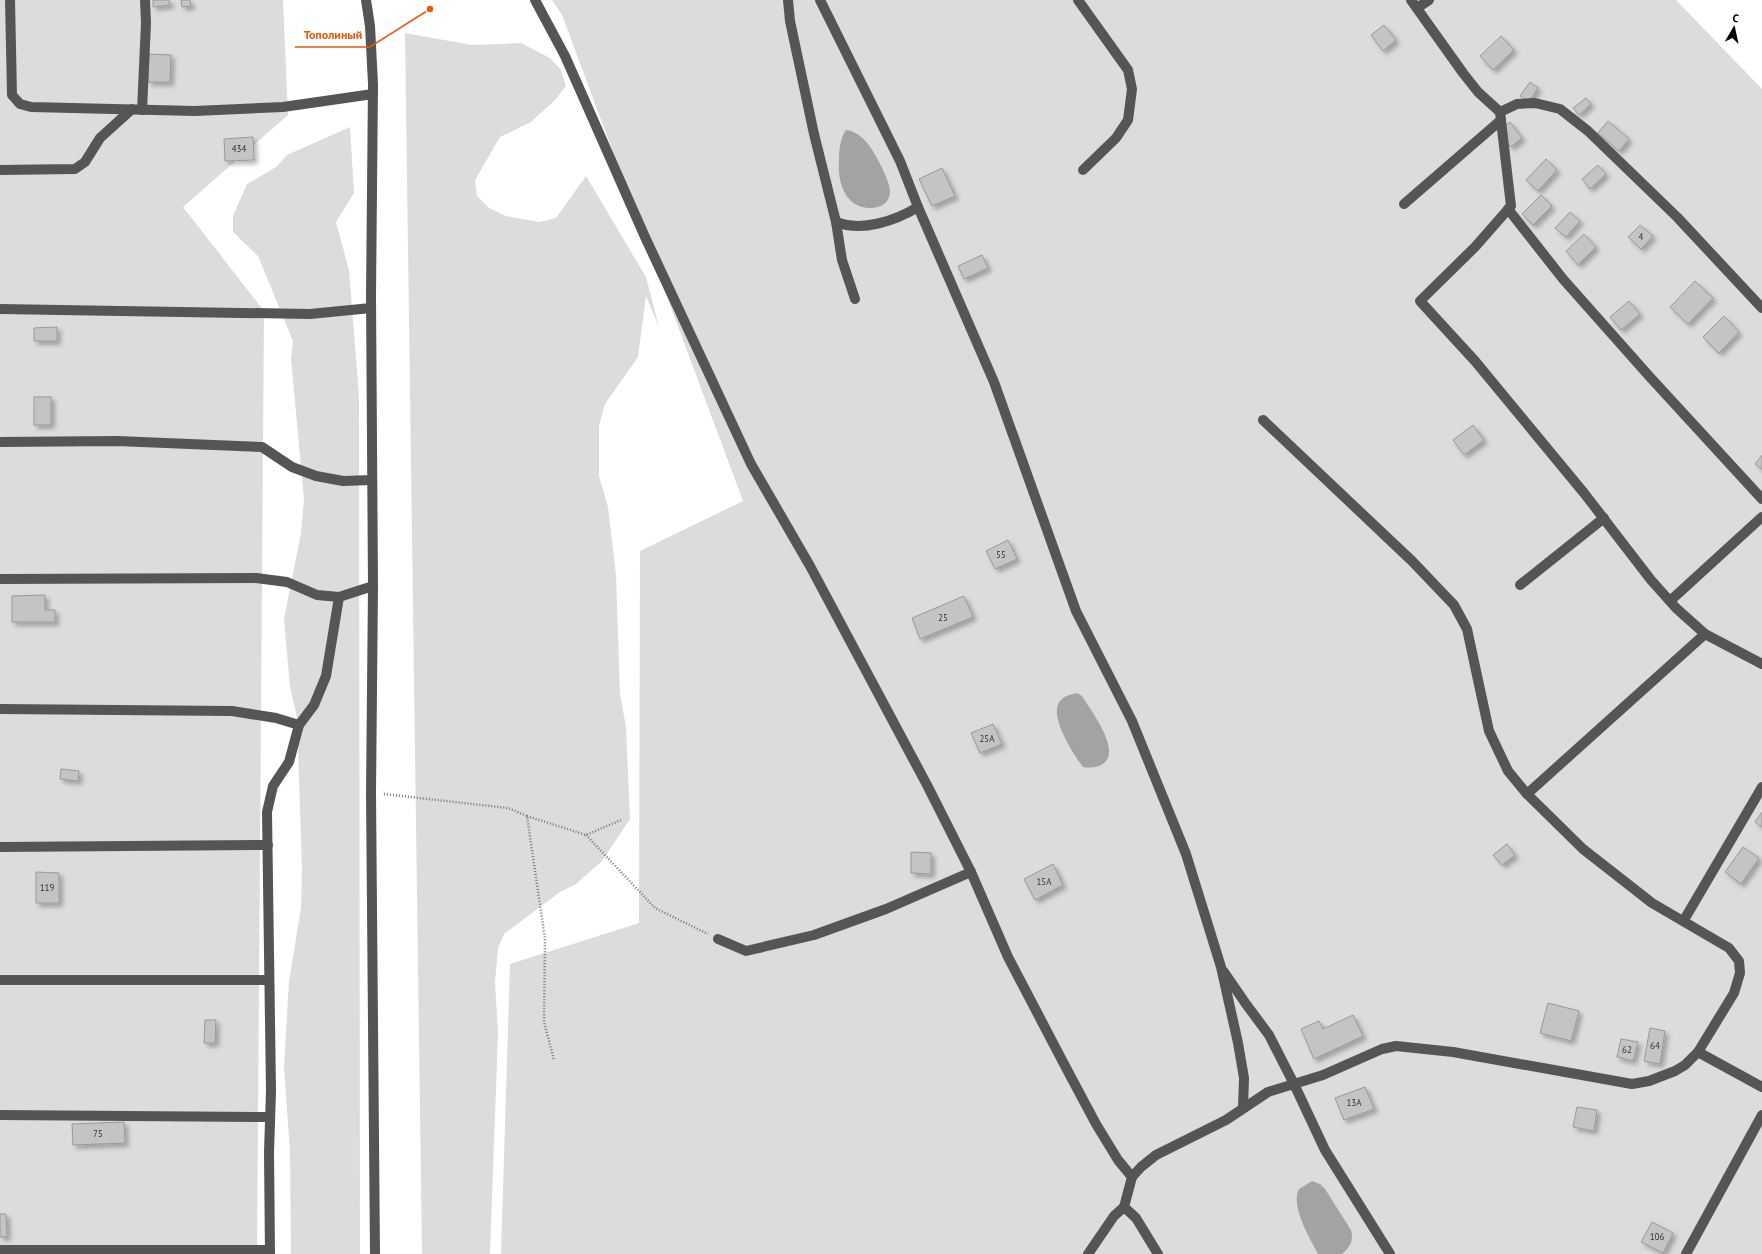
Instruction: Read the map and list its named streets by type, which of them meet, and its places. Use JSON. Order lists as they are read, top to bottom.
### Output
{
  "places": ["Тополиный"],
  "house_numbers": [
    "434",
    "4",
    "55",
    "25",
    "25А",
    "15А",
    "119",
    "64",
    "62",
    "13А",
    "75",
    "106"
  ],
  "north": "top"
}
